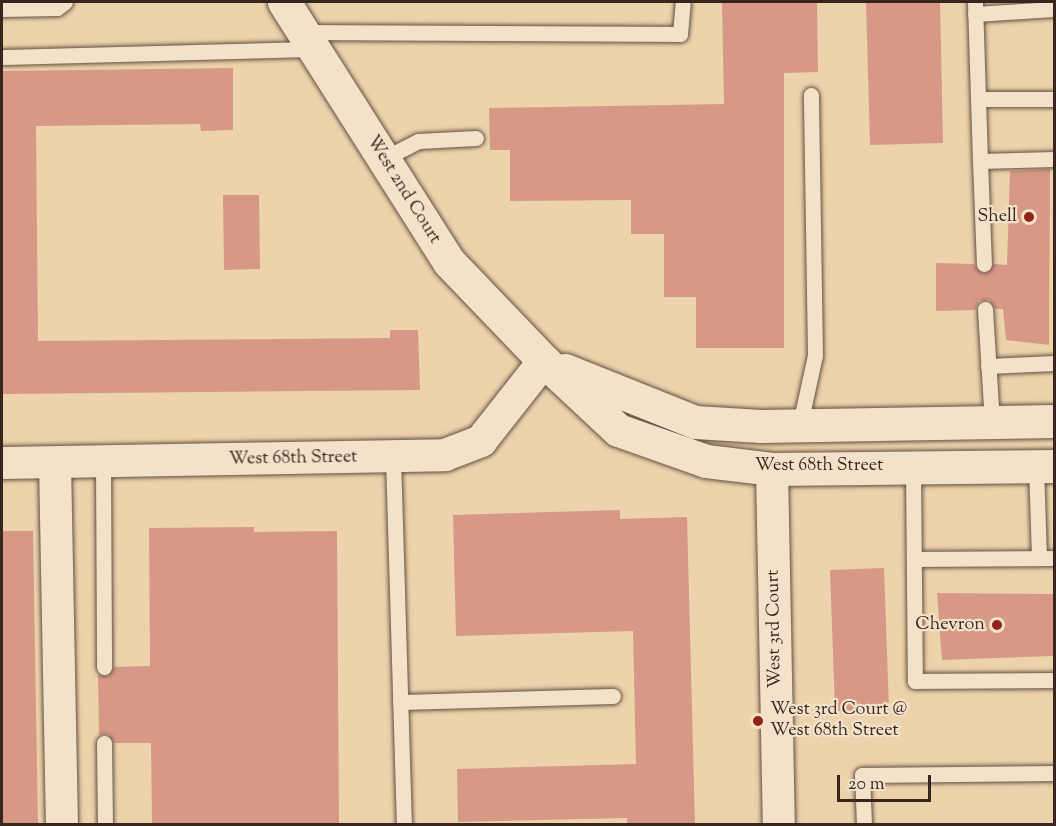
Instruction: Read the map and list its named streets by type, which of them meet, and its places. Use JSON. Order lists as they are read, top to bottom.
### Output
{
  "streets": {
    "main road": ["West 2nd Court", "West 68th Street"],
    "street": ["West 3rd Court"]
  },
  "crossings": [
    ["West 2nd Court", "West 68th Street"],
    ["West 68th Street", "West 3rd Court"]
  ],
  "places": ["Shell", "Chevron", "West 3rd Court @ West 68th Street"],
  "scale_bar": "20 m"
}
